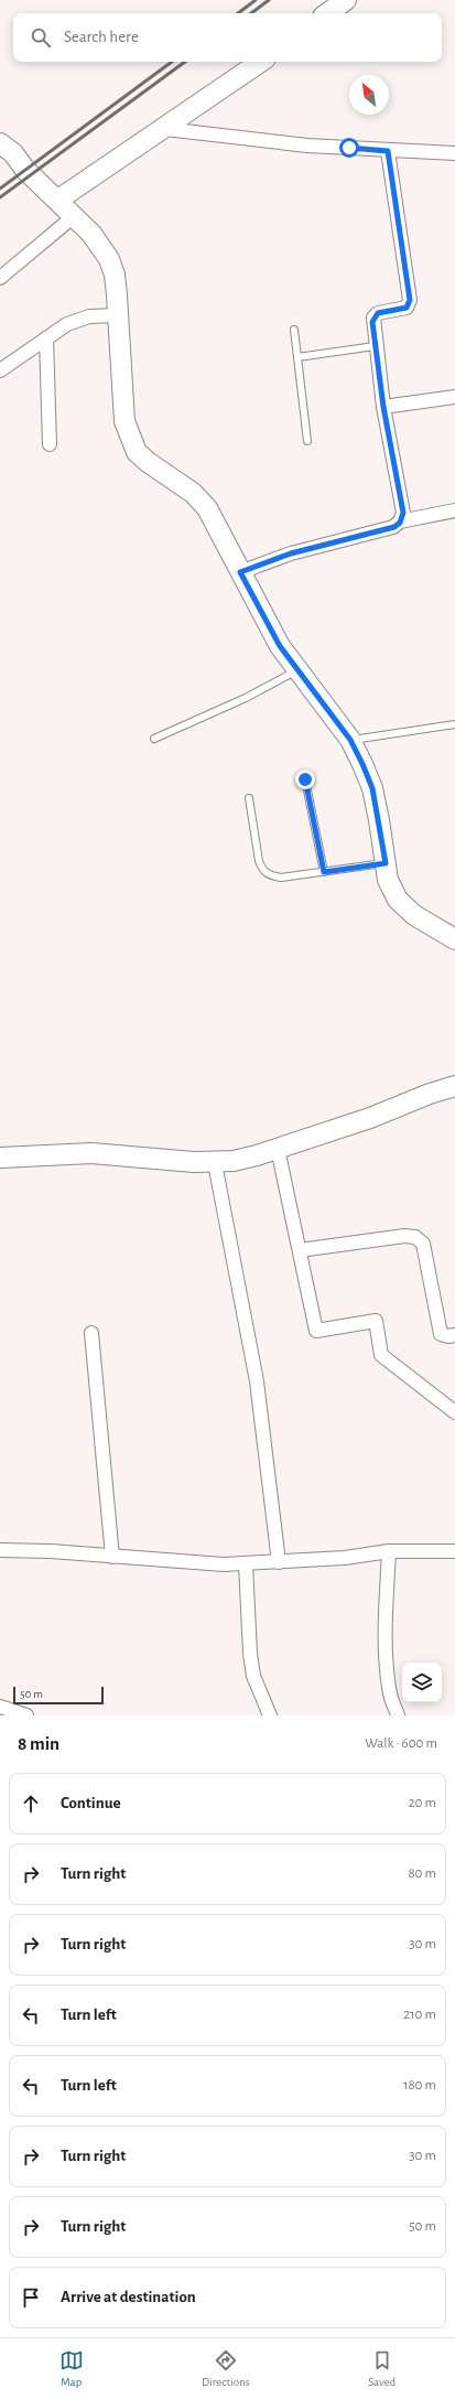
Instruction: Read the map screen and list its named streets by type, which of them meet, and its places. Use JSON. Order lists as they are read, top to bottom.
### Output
{
  "scale_bar": "50 m",
  "north": "top left",
  "page": {
    "search": "Search here",
    "scale": "50 m",
    "heading": ["8 min", "Walk · 600 m"],
    "list": [
      ["Continue", "20 m"],
      ["Turn right", "80 m"],
      ["Turn right", "30 m"],
      ["Turn left", "210 m"],
      ["Turn left", "180 m"],
      ["Turn right", "30 m"],
      ["Turn right", "50 m"],
      "Arrive at destination"
    ],
    "nav": ["Map", "Directions", "Saved"]
  }
}
